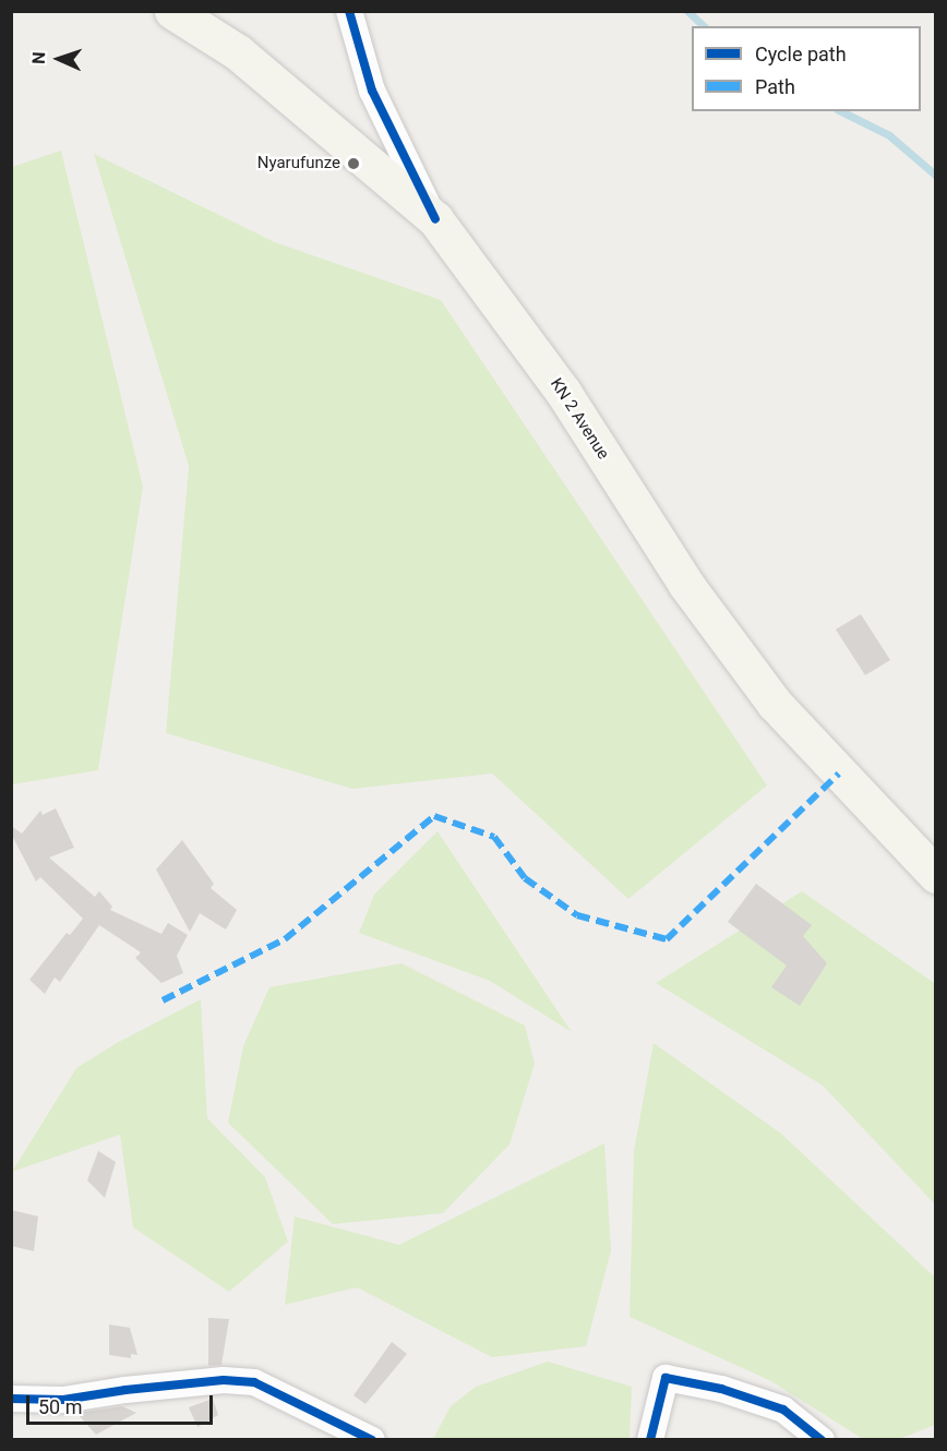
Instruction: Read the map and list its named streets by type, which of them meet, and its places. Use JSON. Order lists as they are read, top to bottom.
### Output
{
  "streets": {
    "main road": ["KN 2 Avenue"]
  },
  "places": ["Nyarufunze"],
  "legend": ["Cycle path", "Path"],
  "scale_bar": "50 m",
  "north": "left"
}
